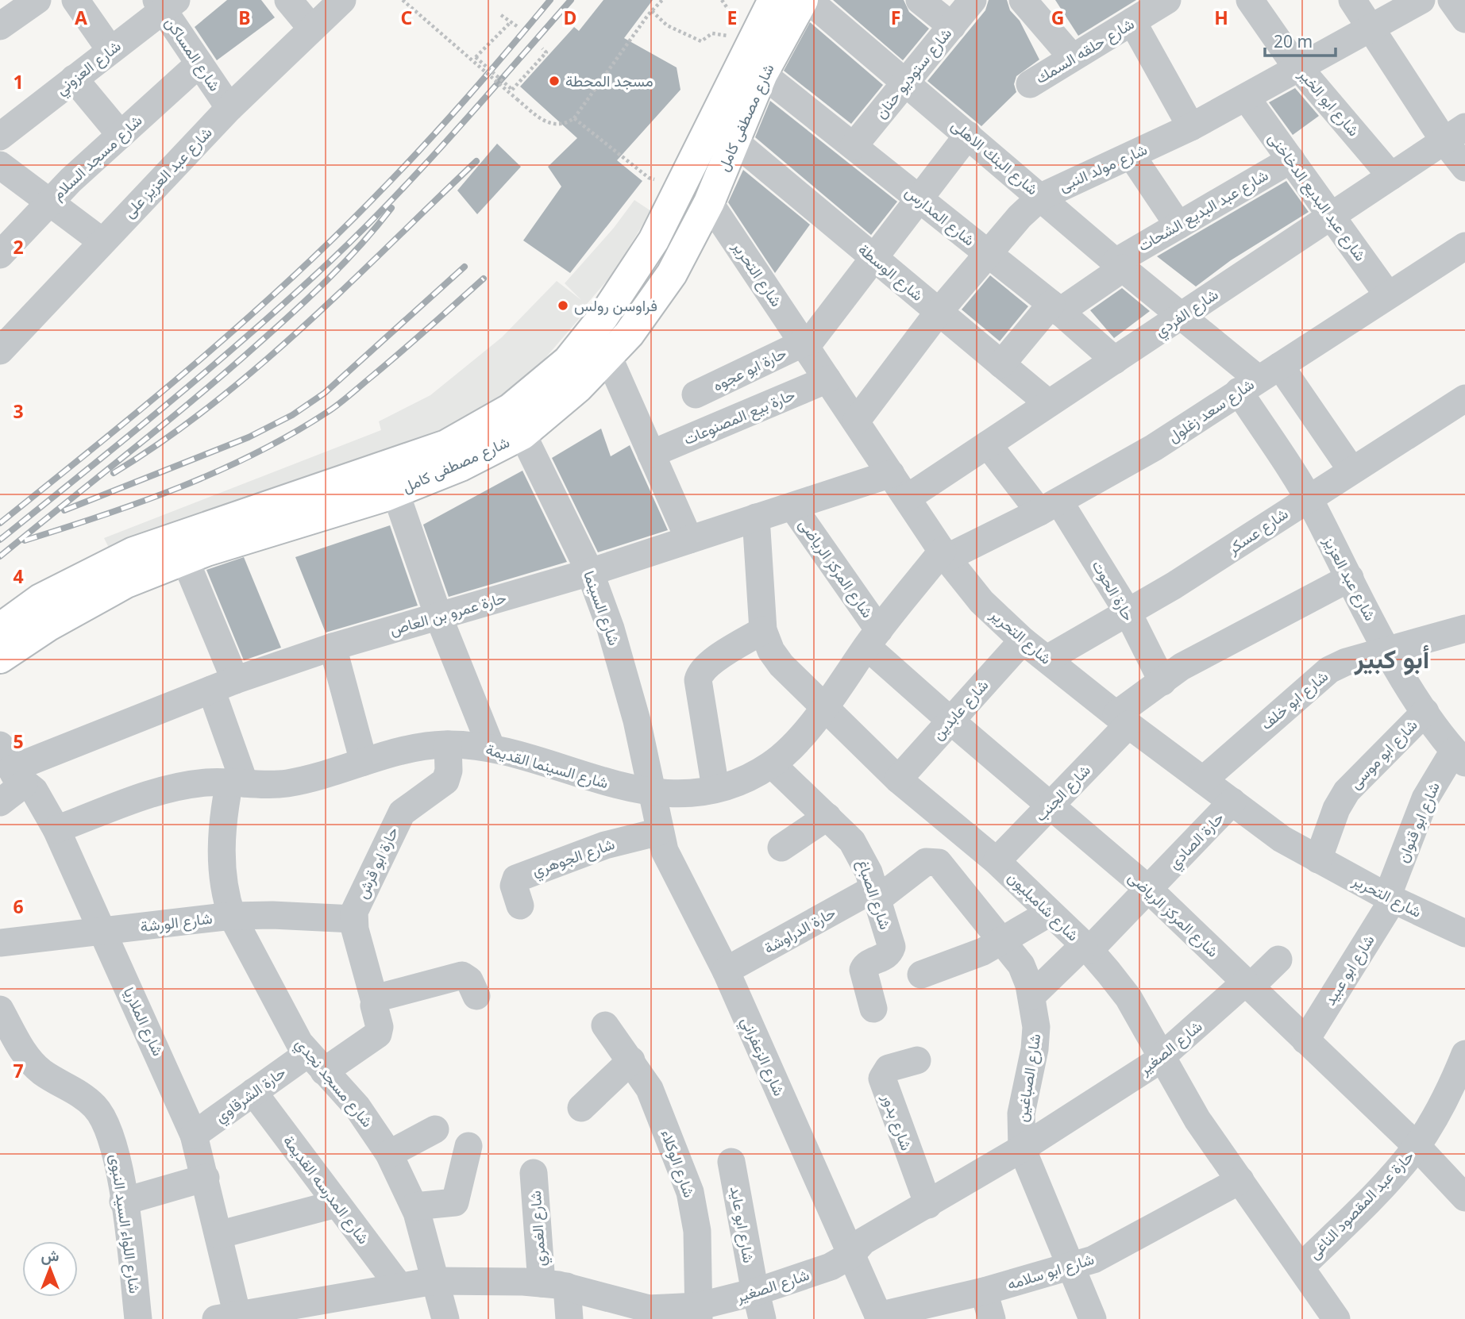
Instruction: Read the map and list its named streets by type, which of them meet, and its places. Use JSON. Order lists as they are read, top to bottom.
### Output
{
  "streets": {
    "main road": ["شارع مصطفى كامل"],
    "street": [
      "شارع حلقه السمك",
      "شارع المساكن",
      "شارع العزوني",
      "شارع ستوديو حنان",
      "شارع ابو الخير",
      "شارع مسجد السلام",
      "شارع البنك الاهلى",
      "شارع مولد النبى",
      "شارع عبد العزيز على",
      "شارع عبد البديع الدخاخنى",
      "شارع عبد البديع الشحات",
      "شارع المدارس",
      "شارع الوسطة",
      "شارع التحرير",
      "شارع الفردي",
      "حارة ابو عجوه",
      "شارع سعد زغلول",
      "حارة بيع المصنوعات",
      "شارع عسكر",
      "شارع المركز الرياضى",
      "شارع عبد العزيز",
      "حارة الحوت",
      "شارع السينما",
      "حارة عمرو بن العاص",
      "شارع ابو خلف",
      "شارع عابدين",
      "شارع ابو موسى",
      "شارع السينما القديمة",
      "شارع الجنب",
      "شارع ابو قنوان",
      "حارة الصادي",
      "شارع الجوهري",
      "حارة ابو قرش",
      "شارع الصباغ",
      "شارع شامبليون",
      "شارع الورشة",
      "حارة الدراوشة",
      "شارع ابو عبيد",
      "شارع الملاريا",
      "شارع الصغير",
      "شارع الزعفراني",
      "شارع الصباغين",
      "شارع مسجد نجدي",
      "حارة الشرقاوي",
      "شارع بدور",
      "شارع الوكلاء",
      "شارع المدرسه القديمة",
      "حارة عبد المقصود الناغى",
      "شارع اللواء السيد النبوى",
      "شارع ابو عايد",
      "شارع الغمري",
      "شارع ابو سلامه"
    ]
  },
  "crossings": [
    ["شارع المساكن", "شارع العزوني"],
    ["شارع المساكن", "شارع مسجد السلام"],
    ["شارع المساكن", "شارع عبد العزيز على"],
    ["شارع ستوديو حنان", "شارع البنك الاهلى"],
    ["شارع ستوديو حنان", "شارع المدارس"],
    ["شارع ابو الخير", "شارع مولد النبى"],
    ["شارع ابو الخير", "شارع الفردي"],
    ["شارع مصطفى كامل", "شارع المدارس"],
    ["شارع مصطفى كامل", "شارع الوسطة"],
    ["شارع مصطفى كامل", "شارع التحرير"],
    ["شارع مصطفى كامل", "شارع السينما"],
    ["شارع مصطفى كامل", "شارع مسجد نجدي"],
    ["شارع البنك الاهلى", "شارع مولد النبى"],
    ["شارع البنك الاهلى", "شارع عبد البديع الشحات"],
    ["شارع البنك الاهلى", "شارع الفردي"],
    ["شارع البنك الاهلى", "شارع سعد زغلول"],
    ["شارع البنك الاهلى", "شارع عبد العزيز"],
    ["شارع مولد النبى", "شارع عبد البديع الدخاخنى"],
    ["شارع مولد النبى", "شارع المدارس"],
    ["شارع مولد النبى", "شارع الوسطة"],
    ["شارع مولد النبى", "شارع التحرير"],
    ["شارع عبد البديع الدخاخنى", "شارع عبد البديع الشحات"],
    ["شارع عبد البديع الدخاخنى", "شارع الفردي"],
    ["شارع عبد البديع الدخاخنى", "شارع سعد زغلول"],
    ["شارع عبد البديع الشحات", "شارع المدارس"],
    ["شارع عبد البديع الشحات", "شارع الوسطة"],
    ["شارع المدارس", "شارع الفردي"],
    ["شارع الوسطة", "شارع الفردي"],
    ["شارع التحرير", "شارع الفردي"],
    ["شارع التحرير", "حارة ابو عجوه"],
    ["شارع التحرير", "شارع سعد زغلول"],
    ["شارع التحرير", "حارة بيع المصنوعات"],
    ["شارع التحرير", "شارع عسكر"],
    ["شارع التحرير", "حارة عمرو بن العاص"],
    ["شارع التحرير", "شارع ابو خلف"],
    ["شارع التحرير", "شارع عابدين"],
    ["شارع التحرير", "شارع ابو موسى"],
    ["شارع التحرير", "شارع السينما القديمة"],
    ["شارع التحرير", "شارع الجنب"],
    ["شارع التحرير", "شارع ابو قنوان"],
    ["شارع التحرير", "حارة الصادي"],
    ["شارع التحرير", "شارع ابو عبيد"],
    ["شارع الفردي", "حارة الحوت"],
    ["شارع سعد زغلول", "شارع عبد العزيز"],
    ["شارع سعد زغلول", "حارة الحوت"],
    ["شارع سعد زغلول", "شارع السينما القديمة"],
    ["شارع عسكر", "شارع عبد العزيز"],
    ["شارع عسكر", "حارة الحوت"],
    ["شارع المركز الرياضى", "حارة عمرو بن العاص"],
    ["شارع المركز الرياضى", "شارع عابدين"],
    ["شارع المركز الرياضى", "شارع السينما القديمة"],
    ["شارع المركز الرياضى", "شارع الجنب"],
    ["شارع المركز الرياضى", "حارة الصادي"],
    ["شارع المركز الرياضى", "شارع ابو عبيد"],
    ["شارع المركز الرياضى", "شارع الصغير"],
    ["شارع المركز الرياضى", "حارة عبد المقصود الناغى"],
    ["شارع عبد العزيز", "شارع ابو خلف"],
    ["شارع عبد العزيز", "شارع ابو موسى"],
    ["شارع عبد العزيز", "شارع الجنب"],
    ["شارع عبد العزيز", "شارع ابو قنوان"],
    ["حارة الحوت", "شارع الجنب"],
    ["شارع السينما", "حارة عمرو بن العاص"],
    ["شارع السينما", "شارع السينما القديمة"],
    ["شارع السينما", "شارع الزعفراني"],
    ["حارة عمرو بن العاص", "شارع شامبليون"],
    ["حارة عمرو بن العاص", "شارع الملاريا"],
    ["حارة عمرو بن العاص", "شارع مسجد نجدي"],
    ["شارع عابدين", "شارع شامبليون"],
    ["شارع السينما القديمة", "حارة ابو قرش"],
    ["شارع السينما القديمة", "شارع الصباغ"],
    ["شارع السينما القديمة", "شارع شامبليون"],
    ["شارع السينما القديمة", "شارع الملاريا"],
    ["شارع السينما القديمة", "شارع الزعفراني"],
    ["شارع السينما القديمة", "شارع مسجد نجدي"],
    ["شارع الجنب", "شارع شامبليون"],
    ["شارع ابو قنوان", "شارع ابو عبيد"],
    ["حارة الصادي", "شارع شامبليون"],
    ["حارة الصادي", "شارع الصباغين"],
    ["شارع الجوهري", "شارع الزعفراني"],
    ["حارة ابو قرش", "شارع الورشة"],
    ["حارة ابو قرش", "شارع مسجد نجدي"],
    ["حارة ابو قرش", "حارة الشرقاوي"],
    ["شارع الصباغ", "حارة الدراوشة"],
    ["شارع الصباغ", "شارع الصباغين"],
    ["شارع شامبليون", "شارع الصغير"],
    ["شارع شامبليون", "حارة عبد المقصود الناغى"],
    ["شارع شامبليون", "شارع ابو سلامه"],
    ["شارع الورشة", "شارع الملاريا"],
    ["شارع الورشة", "شارع مسجد نجدي"],
    ["حارة الدراوشة", "شارع الزعفراني"],
    ["حارة الدراوشة", "شارع الصباغين"],
    ["شارع الملاريا", "شارع الصغير"],
    ["شارع الملاريا", "حارة الشرقاوي"],
    ["شارع الصغير", "شارع الزعفراني"],
    ["شارع الصغير", "شارع الصباغين"],
    ["شارع الصغير", "شارع مسجد نجدي"],
    ["شارع الصغير", "شارع بدور"],
    ["شارع الصغير", "شارع الوكلاء"],
    ["شارع الصغير", "شارع المدرسه القديمة"],
    ["شارع الصغير", "شارع ابو عايد"],
    ["شارع الصغير", "شارع الغمري"],
    ["شارع الزعفراني", "شارع ابو سلامه"],
    ["شارع الصباغين", "شارع ابو سلامه"],
    ["شارع مسجد نجدي", "حارة الشرقاوي"],
    ["حارة الشرقاوي", "شارع المدرسه القديمة"]
  ],
  "districts": ["أبو كبير"],
  "places": ["مسجد المحطة", "فراوسن رولس"],
  "scale_bar": "20 m",
  "north": "top",
  "grid": {
    "columns": [
      "A",
      "B",
      "C",
      "D",
      "E",
      "F",
      "G",
      "H"
    ],
    "rows": [
      "1",
      "2",
      "3",
      "4",
      "5",
      "6",
      "7"
    ]
  }
}
